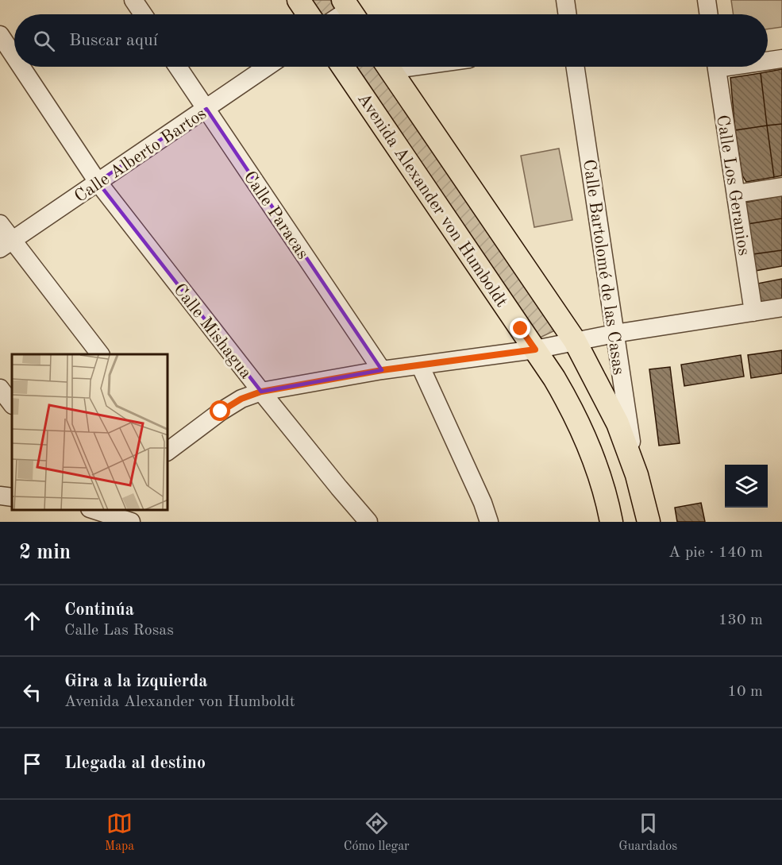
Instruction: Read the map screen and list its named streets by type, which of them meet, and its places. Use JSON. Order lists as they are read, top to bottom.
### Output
{
  "streets": {
    "main road": ["Avenida Alexander von Humboldt"],
    "street": [
      "Calle Alberto Bartos",
      "Calle Los Geranios",
      "Calle Paracas",
      "Calle Bartolomé de las Casas",
      "Calle Mishagua"
    ]
  },
  "crossings": [
    ["Calle Alberto Bartos", "Calle Paracas"],
    ["Calle Alberto Bartos", "Calle Mishagua"],
    ["Avenida Alexander von Humboldt", "Calle Bartolomé de las Casas"]
  ],
  "page": {
    "search": "Buscar aquí",
    "heading": ["2 min", "A pie · 140 m"],
    "list": [
      ["Continúa", "Calle Las Rosas", "130 m"],
      ["Gira a la izquierda", "Avenida Alexander von Humboldt", "10 m"],
      "Llegada al destino"
    ],
    "nav": ["Mapa", "Cómo llegar", "Guardados"]
  }
}
